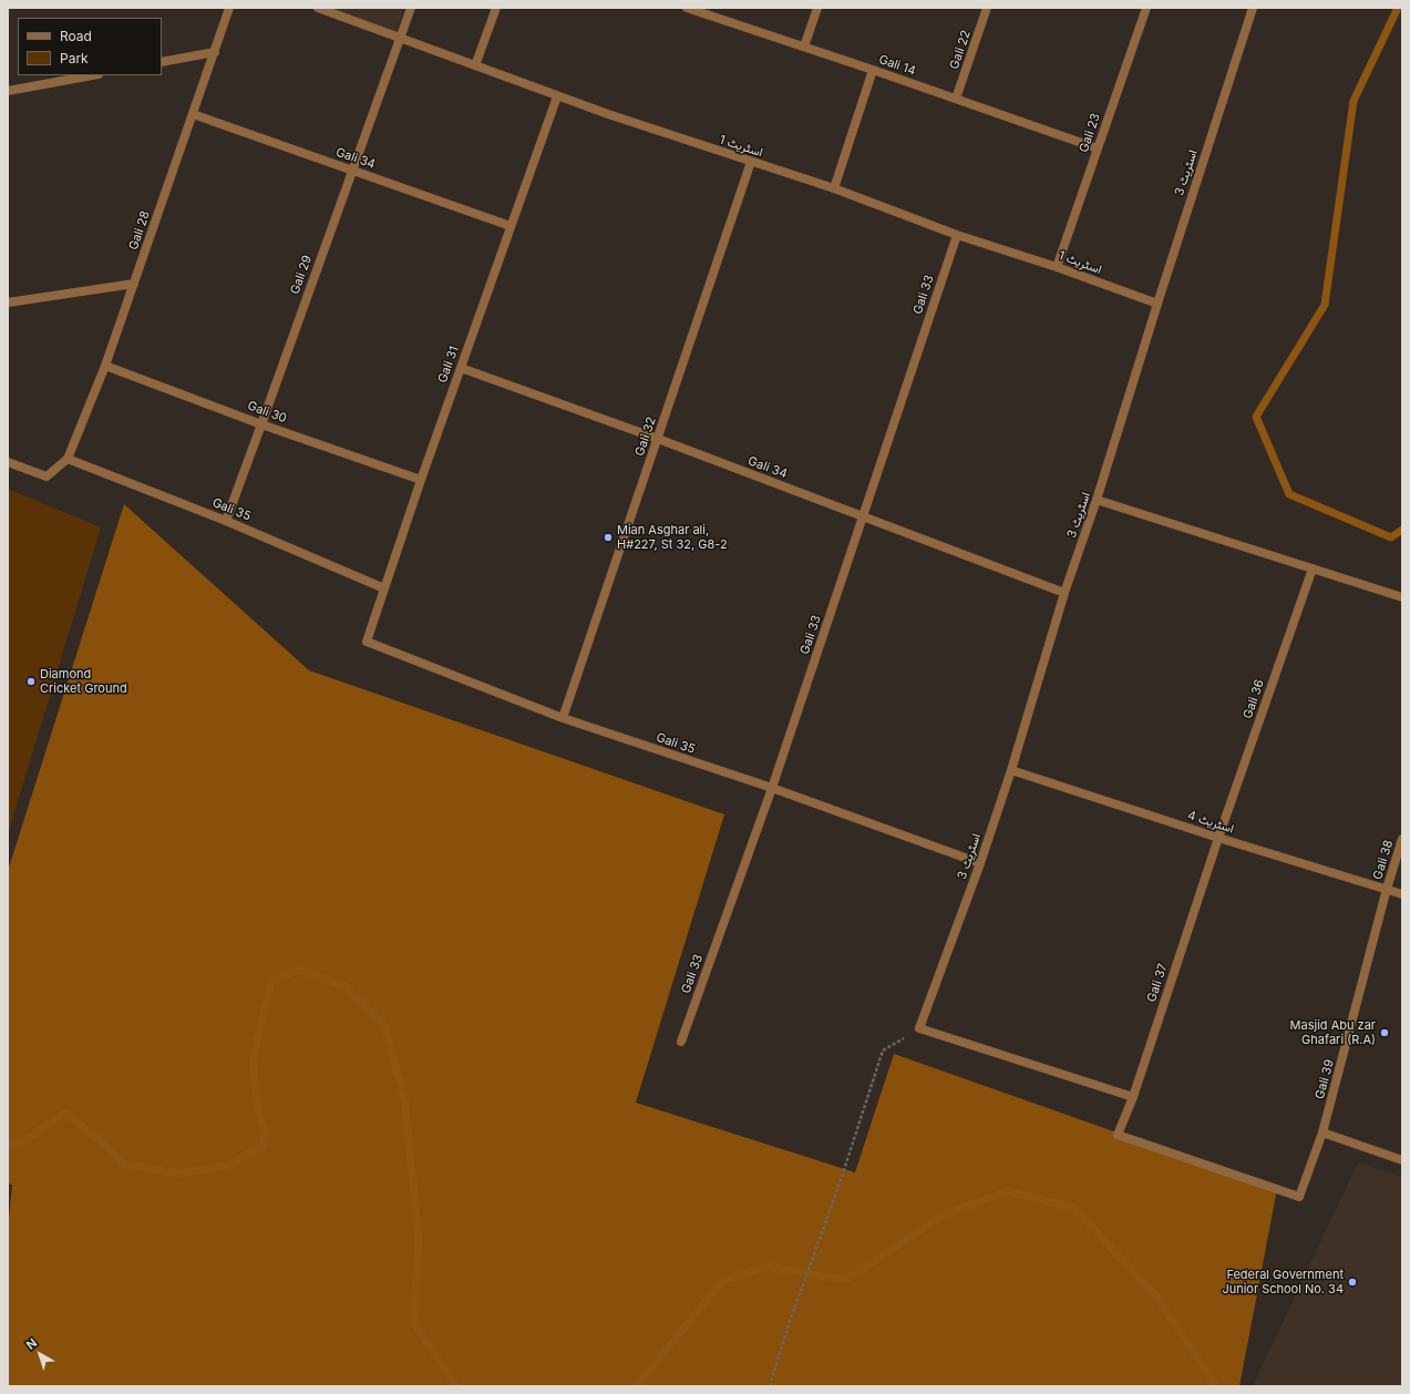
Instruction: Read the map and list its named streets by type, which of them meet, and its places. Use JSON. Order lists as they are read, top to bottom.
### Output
{
  "streets": {
    "street": [
      "Gali 22",
      "Gali 14",
      "Gali 23",
      "اسٹریٹ 1",
      "Gali 34",
      "اسٹریٹ 3",
      "Gali 28",
      "Gali 29",
      "Gali 33",
      "Gali 31",
      "Gali 30",
      "Gali 32",
      "Gali 35",
      "Gali 36",
      "اسٹریٹ 4",
      "Gali 38",
      "Gali 37",
      "Gali 39"
    ]
  },
  "crossings": [
    ["Gali 22", "Gali 14"],
    ["Gali 14", "Gali 23"],
    ["Gali 23", "اسٹریٹ 1"],
    ["اسٹریٹ 1", "اسٹریٹ 3"],
    ["اسٹریٹ 1", "Gali 29"],
    ["اسٹریٹ 1", "Gali 33"],
    ["اسٹریٹ 1", "Gali 31"],
    ["اسٹریٹ 1", "Gali 32"],
    ["Gali 34", "اسٹریٹ 3"],
    ["Gali 34", "Gali 28"],
    ["Gali 34", "Gali 29"],
    ["Gali 34", "Gali 33"],
    ["Gali 34", "Gali 31"],
    ["Gali 34", "Gali 32"],
    ["اسٹریٹ 3", "Gali 35"],
    ["اسٹریٹ 3", "اسٹریٹ 4"],
    ["Gali 28", "Gali 30"],
    ["Gali 28", "Gali 35"],
    ["Gali 29", "Gali 30"],
    ["Gali 29", "Gali 35"],
    ["Gali 33", "Gali 35"],
    ["Gali 31", "Gali 30"],
    ["Gali 31", "Gali 35"],
    ["Gali 32", "Gali 35"],
    ["Gali 36", "اسٹریٹ 4"],
    ["Gali 36", "Gali 37"],
    ["اسٹریٹ 4", "Gali 38"],
    ["اسٹریٹ 4", "Gali 37"],
    ["اسٹریٹ 4", "Gali 39"],
    ["Gali 38", "Gali 39"],
    ["Gali 37", "Gali 39"]
  ],
  "places": [
    "Mian Asghar ali, H#227, St 32, G8-2",
    "Diamond Cricket Ground",
    "Masjid Abu zar Ghafari (R.A)",
    "Federal Government Junior School No. 34"
  ],
  "legend": ["Road", "Park"],
  "north": "top left"
}
